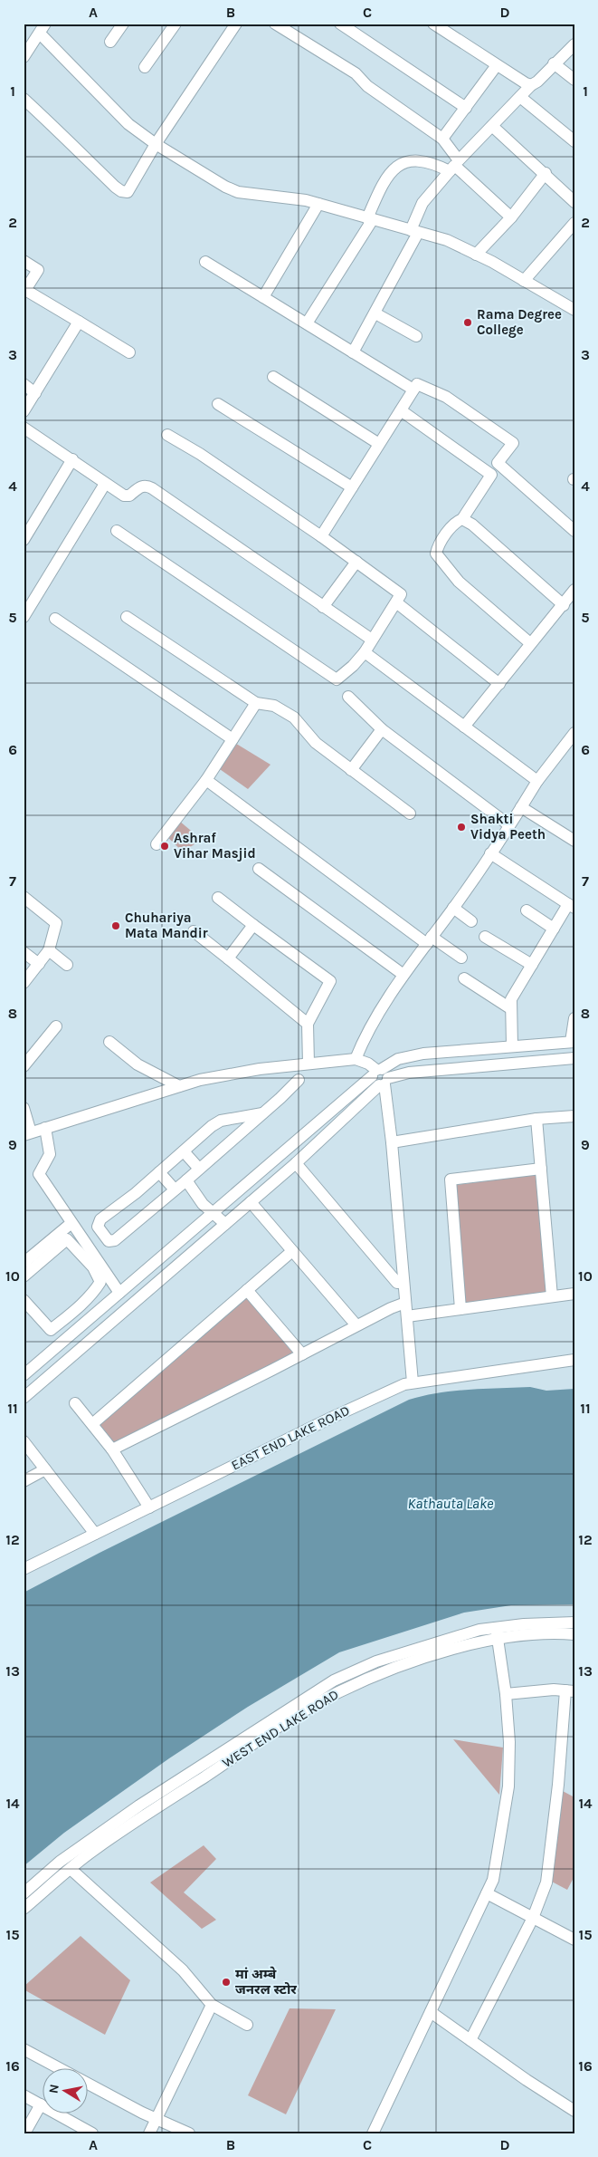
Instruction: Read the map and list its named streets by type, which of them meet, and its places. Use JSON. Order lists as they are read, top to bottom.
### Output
{
  "streets": {
    "street": ["EAST END LAKE ROAD", "WEST END LAKE ROAD"]
  },
  "water": ["Kathauta Lake"],
  "places": [
    "Rama Degree College",
    "Shakti Vidya Peeth",
    "Ashraf Vihar Masjid",
    "Chuhariya Mata Mandir",
    "मां अम्बे जनरल स्टोर"
  ],
  "north": "left",
  "grid": {
    "columns": [
      "A",
      "B",
      "C",
      "D"
    ],
    "rows": [
      "1",
      "2",
      "3",
      "4",
      "5",
      "6",
      "7",
      "8",
      "9",
      "10",
      "11",
      "12",
      "13",
      "14",
      "15",
      "16"
    ]
  }
}
